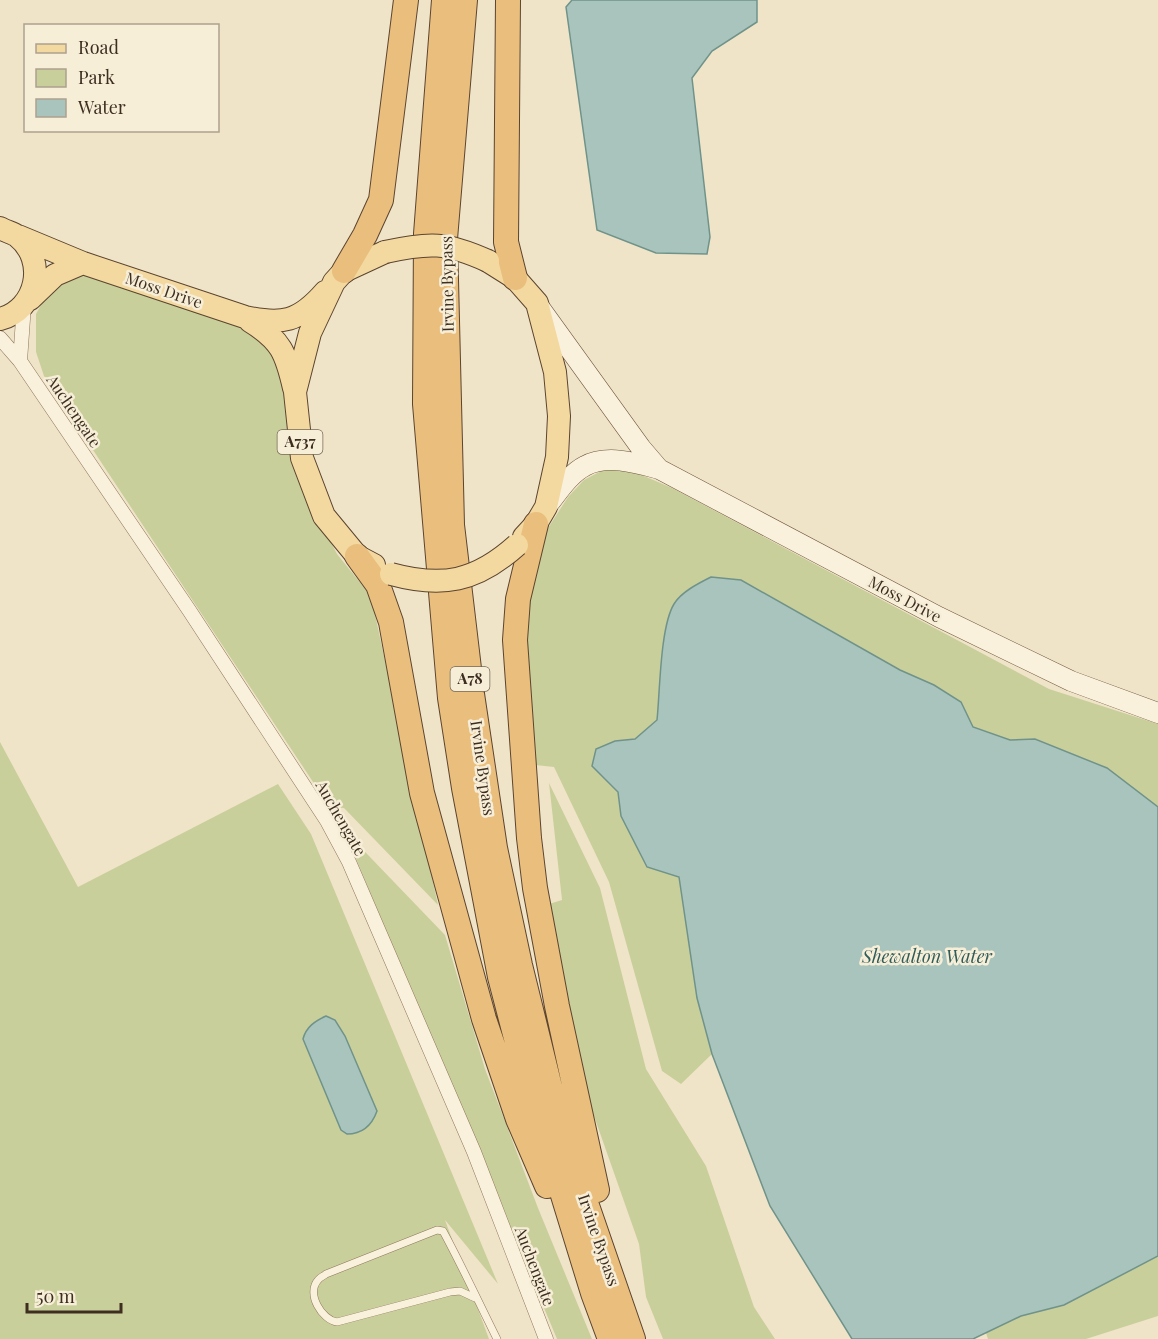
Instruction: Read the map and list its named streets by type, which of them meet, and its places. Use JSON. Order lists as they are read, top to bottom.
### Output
{
  "streets": {
    "highway": ["Irvine Bypass", "A78"],
    "main road": ["Moss Drive", "A737"],
    "street": ["Auchengate"]
  },
  "crossings": [
    ["Moss Drive", "A737"]
  ],
  "water": ["Shewalton Water"],
  "legend": ["Road", "Park", "Water"],
  "scale_bar": "50 m"
}
